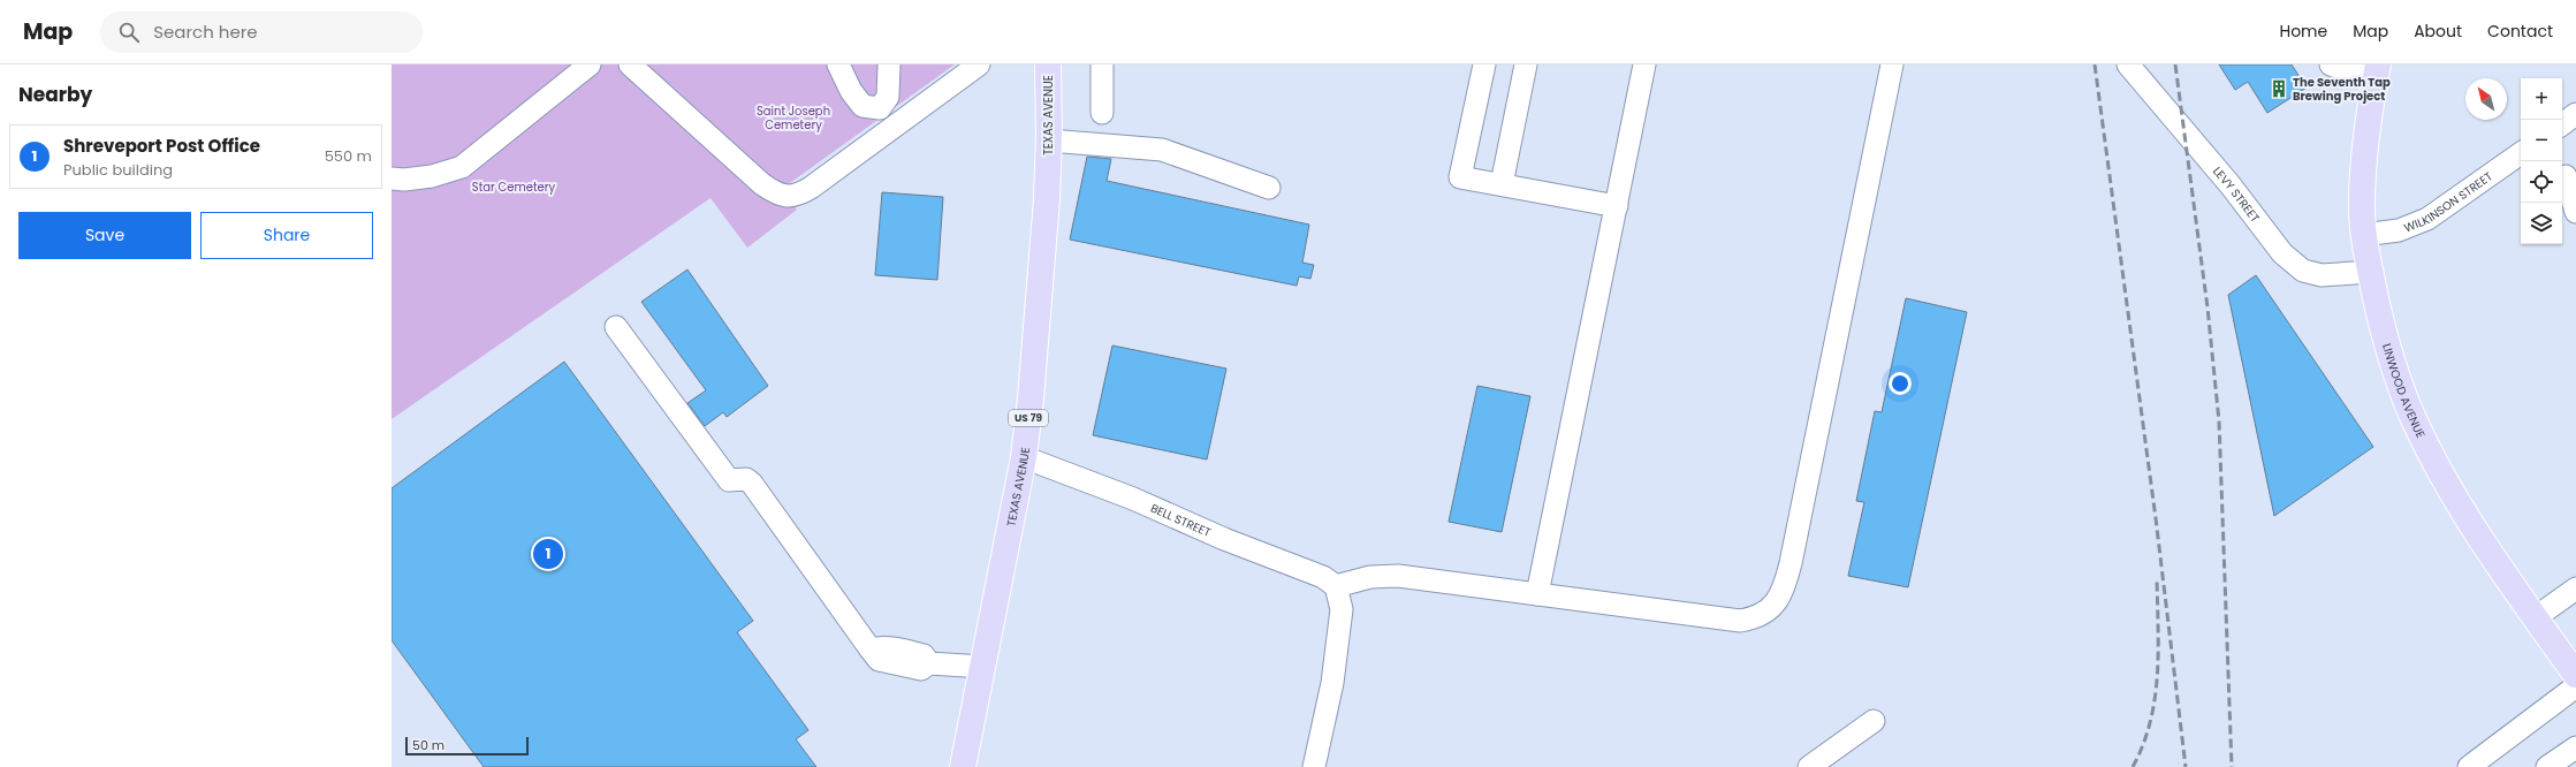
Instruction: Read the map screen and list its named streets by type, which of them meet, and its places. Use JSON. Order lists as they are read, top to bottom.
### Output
{
  "streets": {
    "main road": ["TEXAS AVENUE", "LINWOOD AVENUE", "US 79"],
    "street": ["LEVY STREET", "WILKINSON STREET", "BELL STREET"]
  },
  "crossings": [
    ["TEXAS AVENUE", "BELL STREET"],
    ["LEVY STREET", "LINWOOD AVENUE"],
    ["WILKINSON STREET", "LINWOOD AVENUE"]
  ],
  "parks": ["Saint Joseph Cemetery", "Star Cemetery"],
  "places": {
    "building": ["The Seventh Tap Brewing Project"]
  },
  "scale_bar": "50 m",
  "north": "top left",
  "page": {
    "header": "Map",
    "search": "Search here",
    "nav": [
      "Home",
      "Map",
      "About",
      "Contact"
    ],
    "heading": "Nearby",
    "map_buttons": ["+", "−"],
    "list": [
      {
        "mark": "1",
        "name": "Shreveport Post Office",
        "note": "Public building",
        "value": "550 m"
      }
    ],
    "buttons": ["Save", "Share"],
    "pins": "1",
    "scale": "50 m"
  }
}
